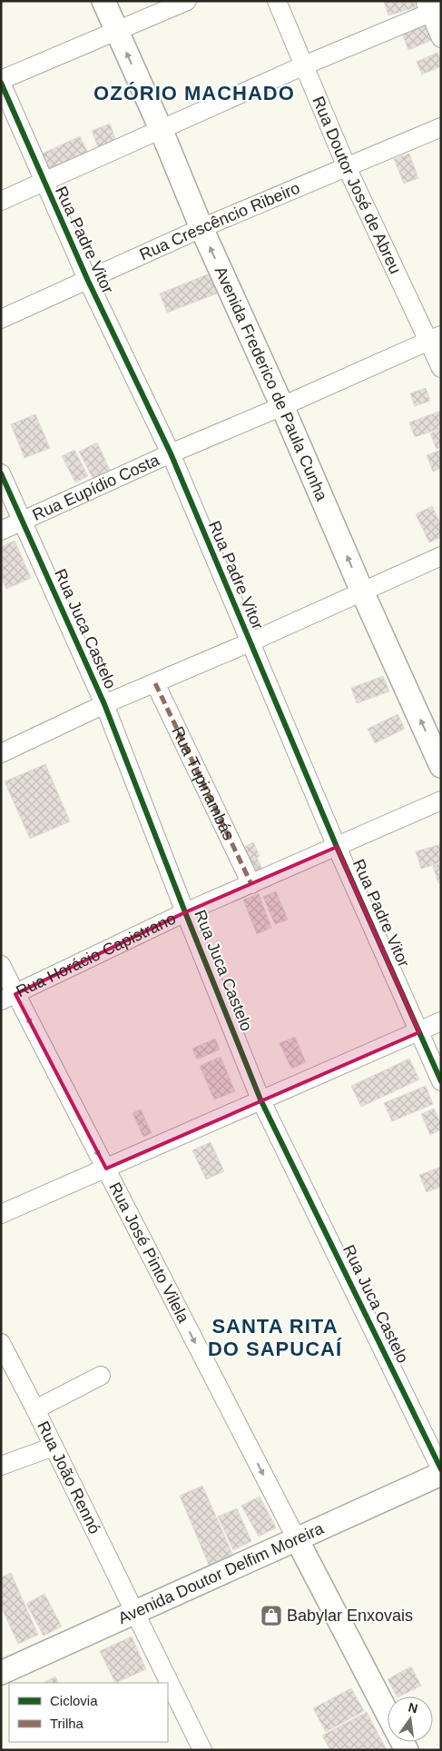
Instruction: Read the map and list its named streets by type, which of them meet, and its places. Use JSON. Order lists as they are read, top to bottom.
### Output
{
  "streets": {
    "main road": ["Avenida Frederico de Paula Cunha", "Avenida Doutor Delfim Moreira"],
    "street": [
      "Rua Doutor José de Abreu",
      "Rua Crescêncio Ribeiro",
      "Rua Padre Vitor",
      "Rua Eupídio Costa",
      "Rua Juca Castelo",
      "Rua Tupinambás",
      "Rua Horácio Capistrano",
      "Rua José Pinto Vilela",
      "Rua João Rennó"
    ]
  },
  "crossings": [
    ["Rua Doutor José de Abreu", "Rua Crescêncio Ribeiro"],
    ["Rua Doutor José de Abreu", "Rua Eupídio Costa"],
    ["Rua Crescêncio Ribeiro", "Rua Padre Vitor"],
    ["Rua Crescêncio Ribeiro", "Avenida Frederico de Paula Cunha"],
    ["Rua Padre Vitor", "Rua Eupídio Costa"],
    ["Rua Padre Vitor", "Rua Horácio Capistrano"],
    ["Avenida Frederico de Paula Cunha", "Rua Eupídio Costa"],
    ["Rua Eupídio Costa", "Rua Juca Castelo"],
    ["Rua Juca Castelo", "Rua Horácio Capistrano"],
    ["Rua Tupinambás", "Rua Horácio Capistrano"],
    ["Rua Horácio Capistrano", "Rua José Pinto Vilela"],
    ["Rua José Pinto Vilela", "Avenida Doutor Delfim Moreira"],
    ["Rua João Rennó", "Avenida Doutor Delfim Moreira"]
  ],
  "one_way": ["Avenida Frederico de Paula Cunha", "Rua José Pinto Vilela"],
  "districts": ["OZÓRIO MACHADO", "SANTA RITA DO SAPUCAÍ"],
  "places": {
    "shop": ["Babylar Enxovais"]
  },
  "legend": ["Ciclovia", "Trilha"],
  "north": "top"
}
